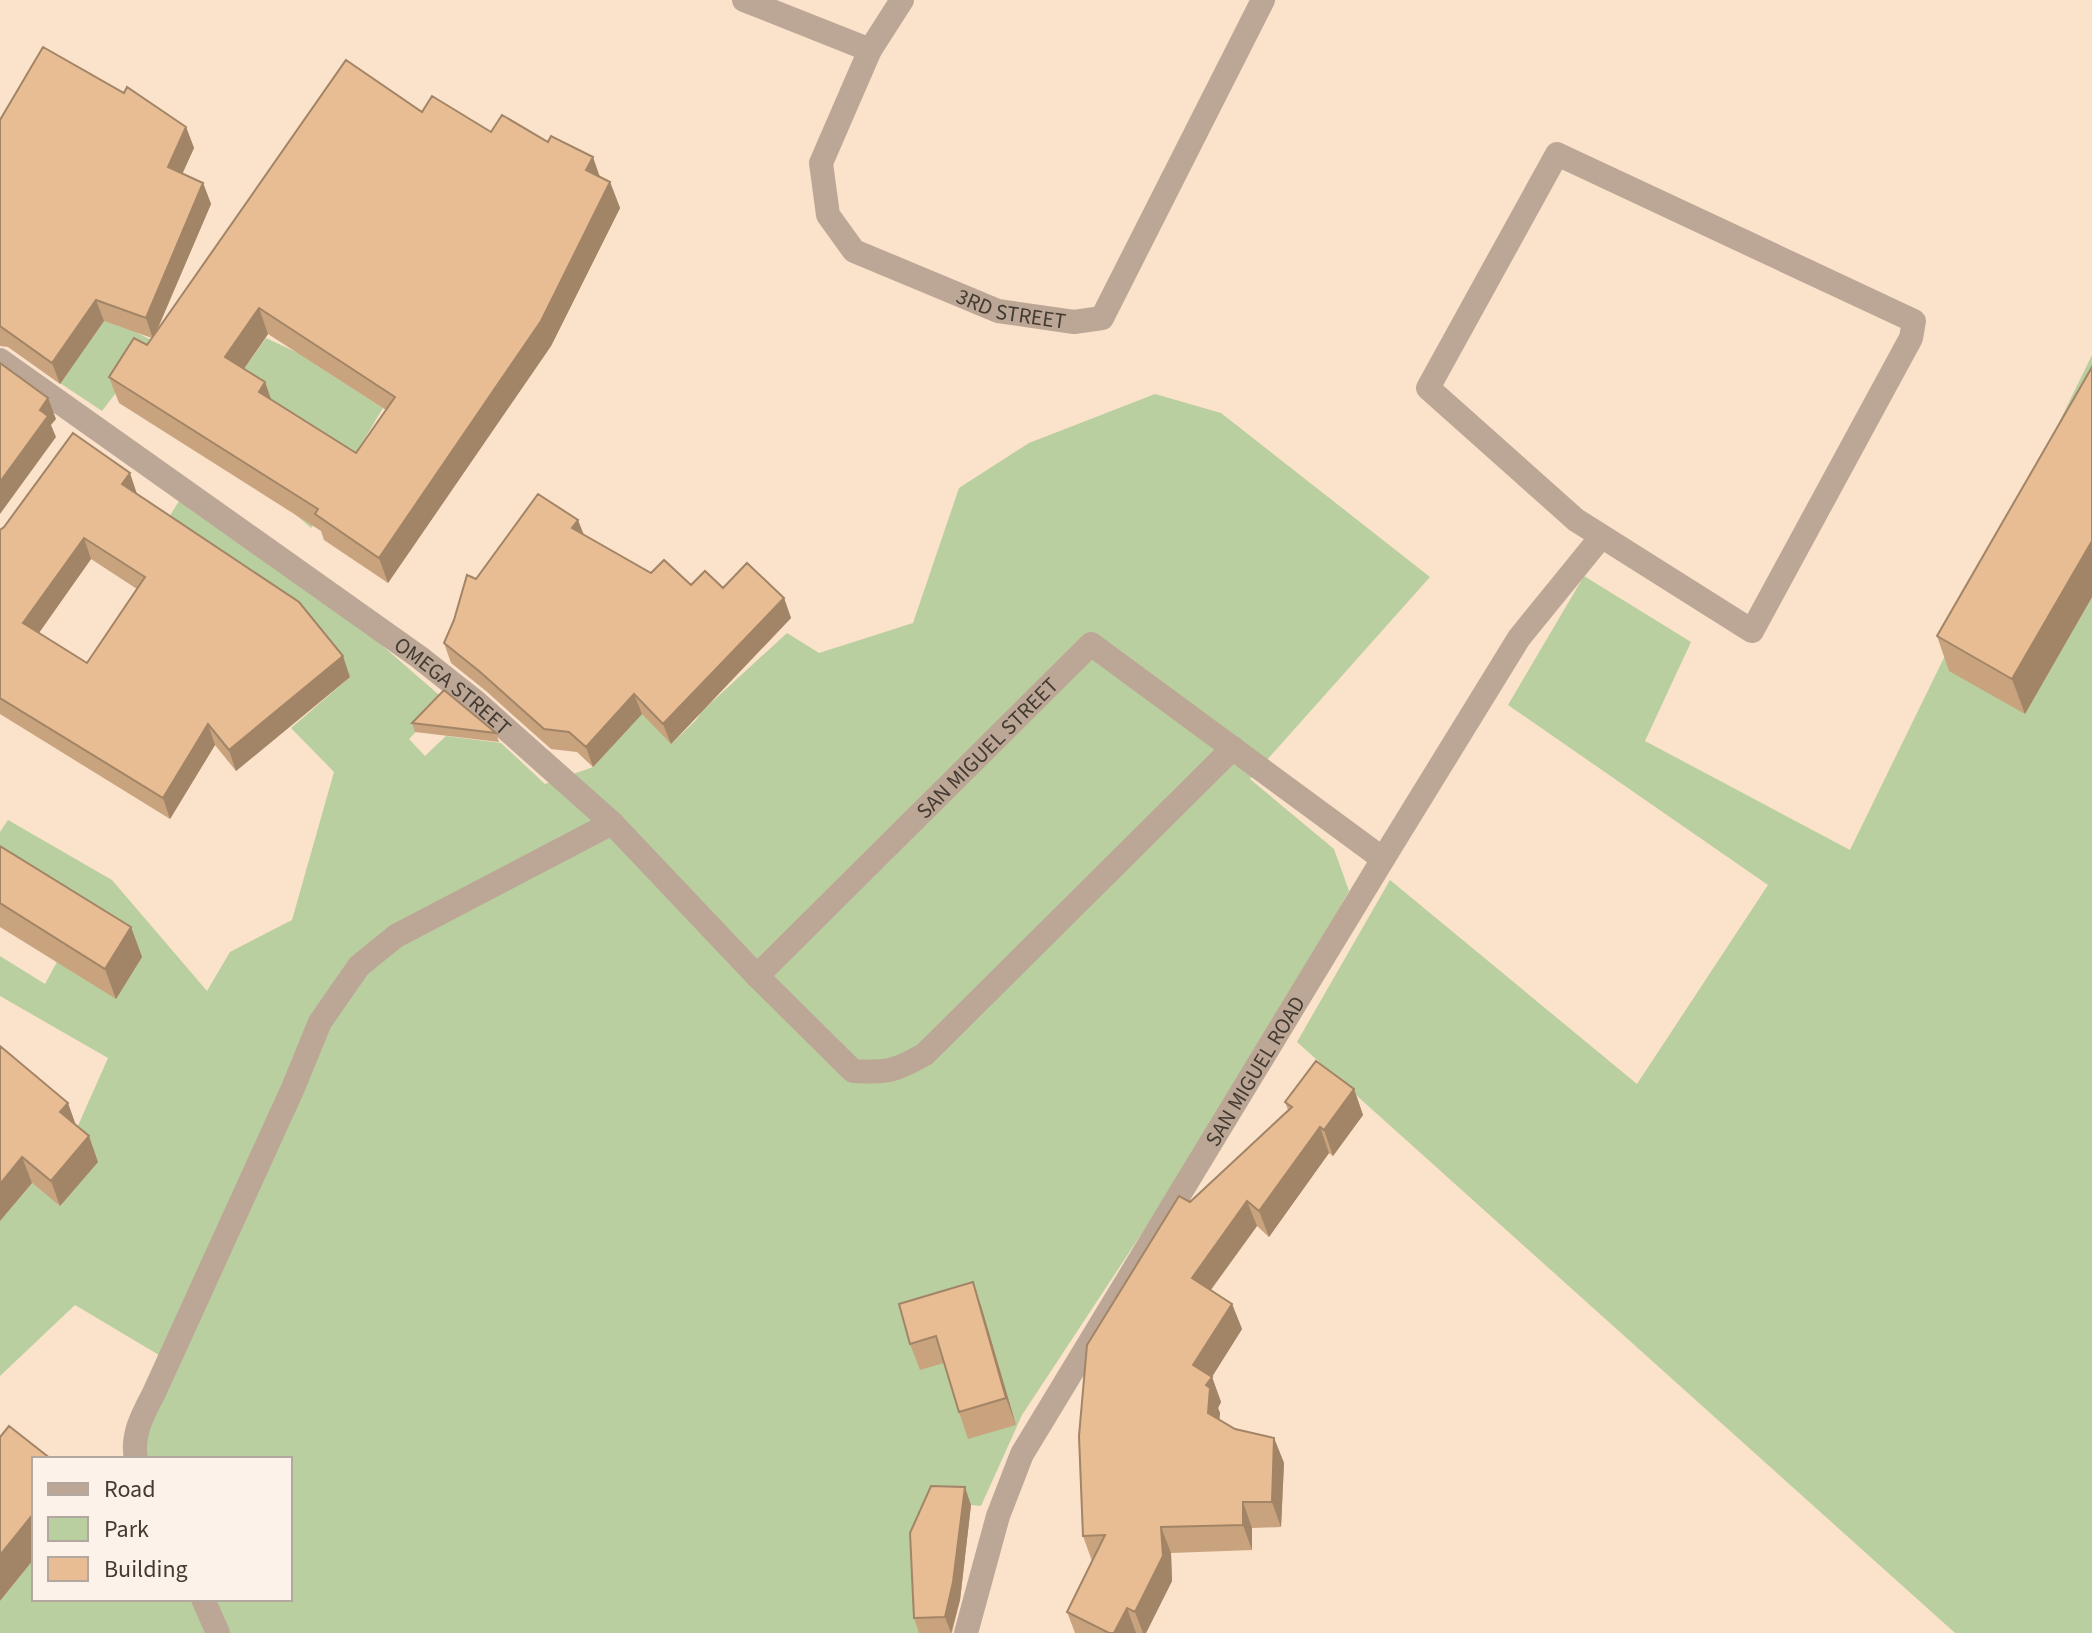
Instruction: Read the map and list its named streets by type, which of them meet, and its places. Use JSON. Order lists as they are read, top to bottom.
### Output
{
  "streets": {
    "street": [
      "3RD STREET",
      "OMEGA STREET",
      "SAN MIGUEL STREET",
      "SAN MIGUEL ROAD"
    ]
  },
  "crossings": [
    ["OMEGA STREET", "SAN MIGUEL STREET"],
    ["SAN MIGUEL STREET", "SAN MIGUEL ROAD"]
  ],
  "legend": ["Road", "Park", "Building"]
}
